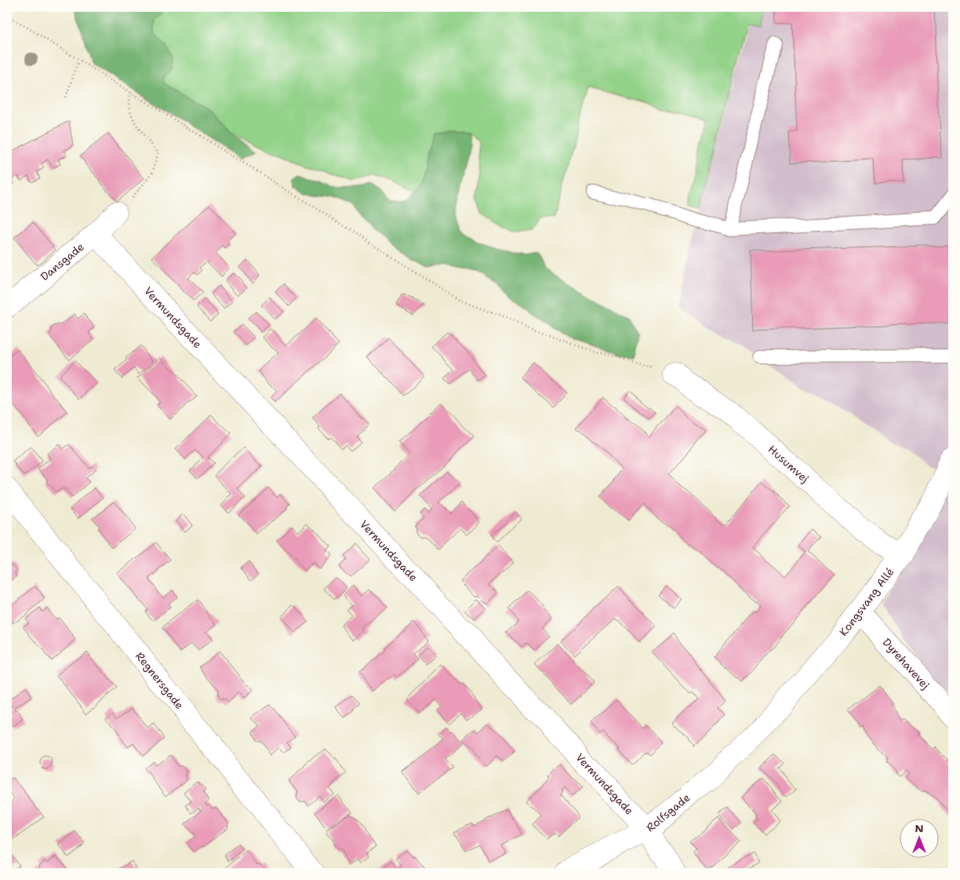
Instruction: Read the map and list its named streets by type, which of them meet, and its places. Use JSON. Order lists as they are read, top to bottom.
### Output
{
  "streets": {
    "street": [
      "Dansgade",
      "Vermundsgade",
      "Husumvej",
      "Kongsvang Allé",
      "Dyrehavevej",
      "Regnersgade",
      "Rolfsgade"
    ]
  },
  "crossings": [
    ["Dansgade", "Vermundsgade"],
    ["Vermundsgade", "Rolfsgade"],
    ["Husumvej", "Kongsvang Allé"],
    ["Kongsvang Allé", "Dyrehavevej"],
    ["Kongsvang Allé", "Rolfsgade"]
  ],
  "north": "top"
}
